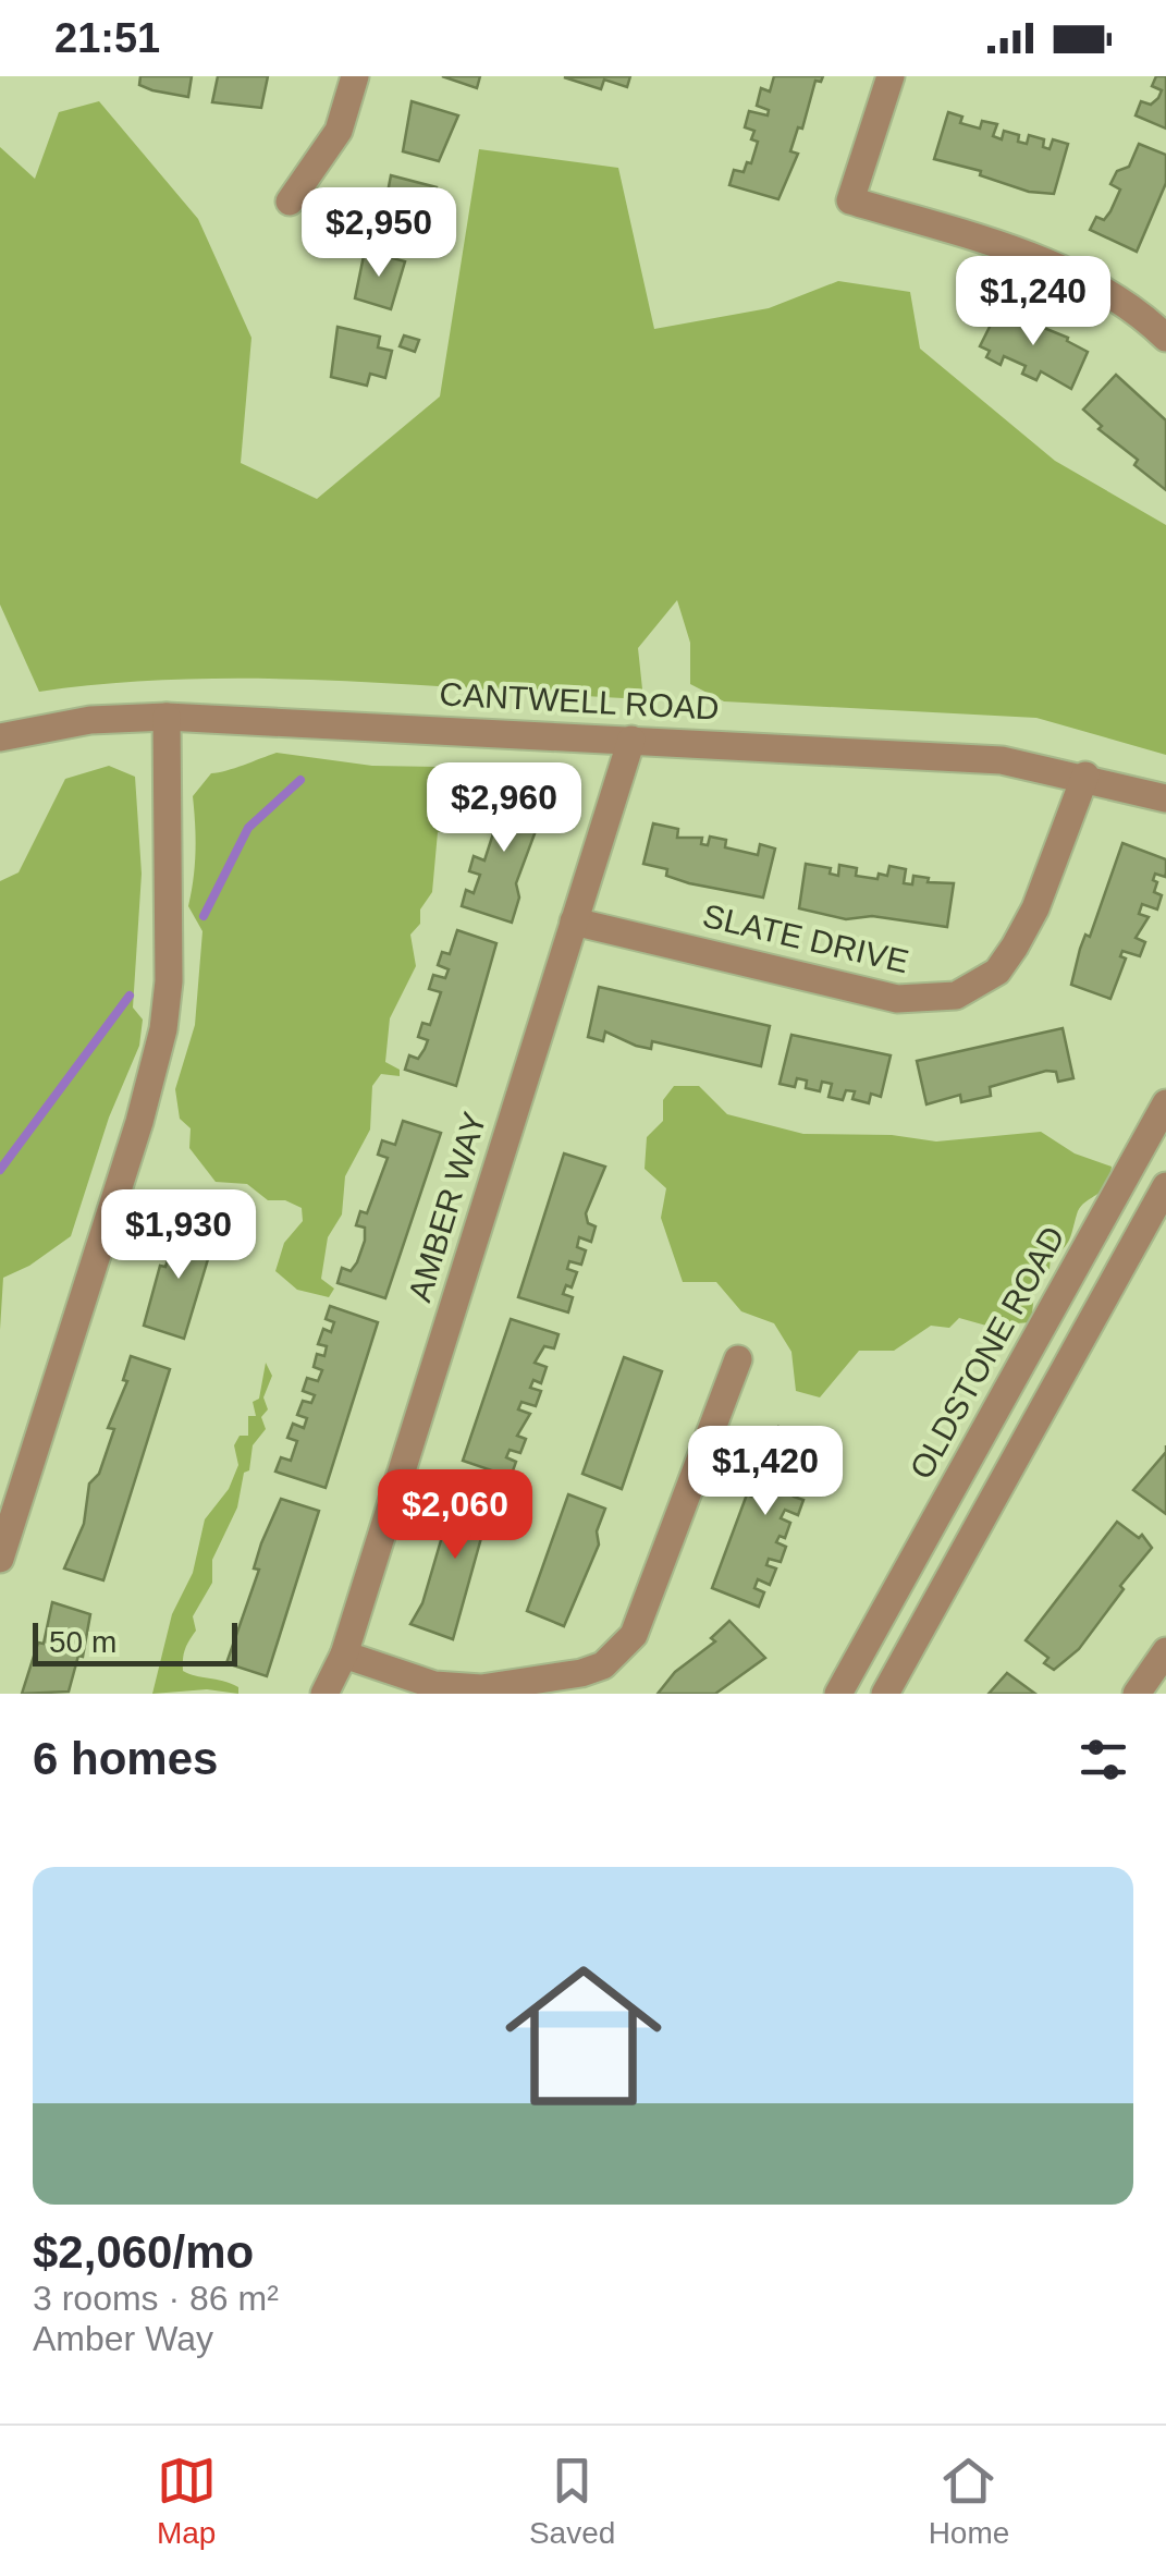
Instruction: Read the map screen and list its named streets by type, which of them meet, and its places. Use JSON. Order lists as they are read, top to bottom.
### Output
{
  "streets": {
    "street": [
      "CANTWELL ROAD",
      "SLATE DRIVE",
      "AMBER WAY",
      "OLDSTONE ROAD"
    ]
  },
  "crossings": [
    ["CANTWELL ROAD", "SLATE DRIVE"],
    ["CANTWELL ROAD", "AMBER WAY"],
    ["SLATE DRIVE", "AMBER WAY"]
  ],
  "scale_bar": "50 m",
  "page": {
    "status": "21:51",
    "price": [
      "$2,950",
      "$1,240",
      "$2,960",
      "$1,930",
      "$1,420",
      "$2,060"
    ],
    "scale": "50 m",
    "heading": "6 homes",
    "list": [
      {
        "name": "$2,060/mo",
        "note": "3 rooms · 86 m² · Amber Way"
      }
    ],
    "tabs": ["Map", "Saved", "Home"]
  }
}
